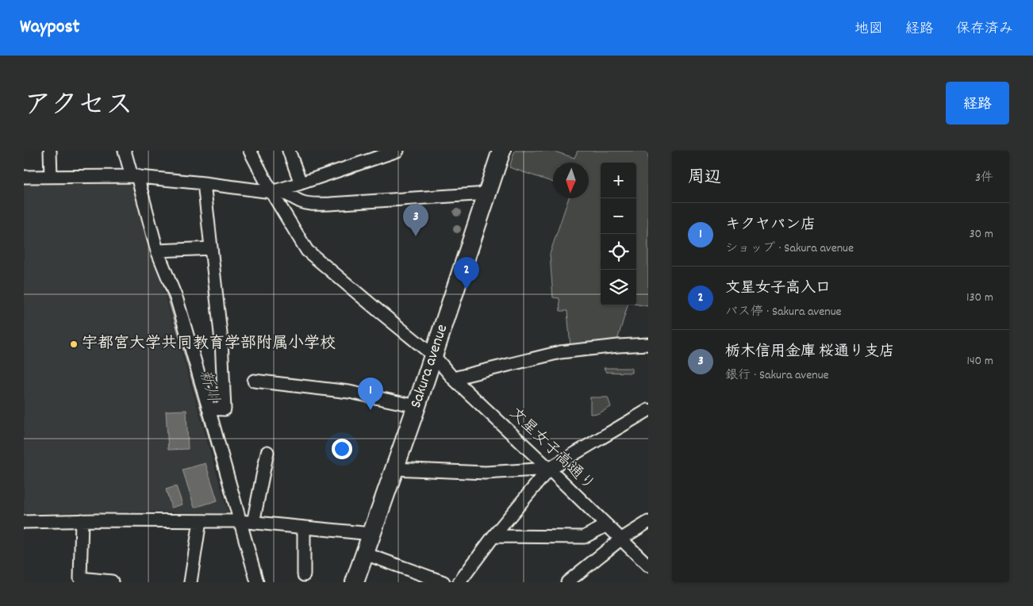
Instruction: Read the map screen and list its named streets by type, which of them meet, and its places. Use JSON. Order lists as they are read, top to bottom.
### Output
{
  "streets": {
    "highway": ["Sakura avenue"],
    "street": ["文星女子高通り"]
  },
  "crossings": [
    ["Sakura avenue", "文星女子高通り"]
  ],
  "water": ["新川"],
  "places": ["宇都宮大学共同教育学部附属小学校"],
  "north": "bottom",
  "page": {
    "header": "Waypost",
    "nav": ["地図", "経路", "保存済み"],
    "title": "アクセス",
    "buttons": "経路",
    "heading": ["周辺", "3件"],
    "map_buttons": ["+", "−"],
    "list": [
      {
        "mark": "1",
        "name": "キクヤパン店",
        "note": "ショップ · Sakura avenue",
        "value": "30 m"
      },
      {
        "mark": "2",
        "name": "文星女子高入口",
        "note": "バス停 · Sakura avenue",
        "value": "130 m"
      },
      {
        "mark": "3",
        "name": "栃木信用金庫 桜通り支店",
        "note": "銀行 · Sakura avenue",
        "value": "140 m"
      }
    ],
    "pins": ["3", "2", "1"]
  }
}
